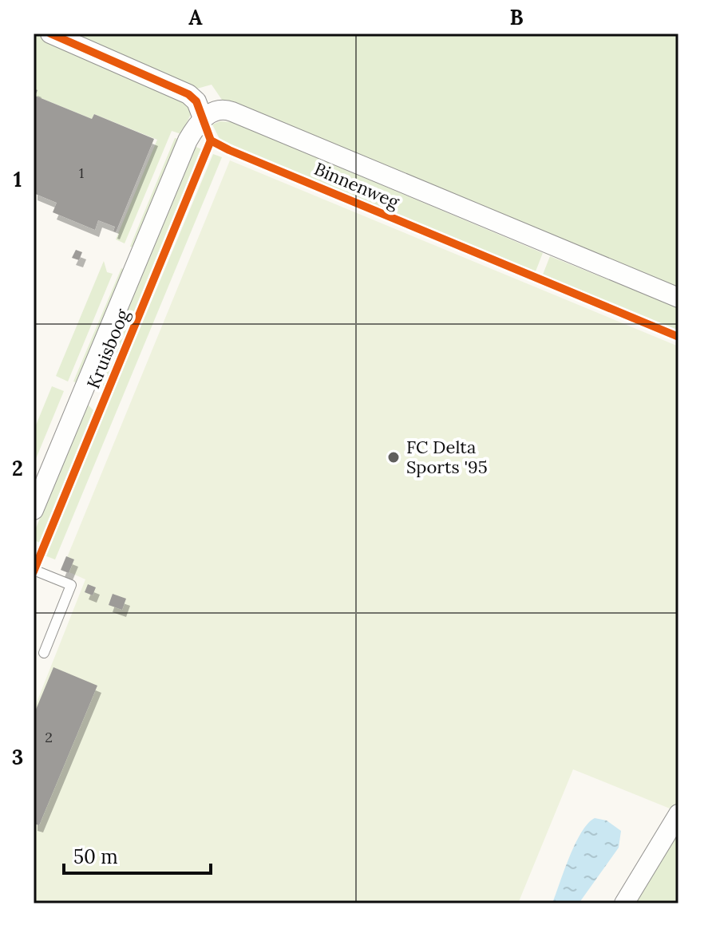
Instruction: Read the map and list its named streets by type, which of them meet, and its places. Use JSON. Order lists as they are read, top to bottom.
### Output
{
  "streets": {
    "street": ["Binnenweg", "Kruisboog"]
  },
  "crossings": [
    ["Binnenweg", "Kruisboog"]
  ],
  "places": ["FC Delta Sports '95"],
  "house_numbers": ["1", "2"],
  "scale_bar": "50 m",
  "grid": {
    "columns": ["A", "B"],
    "rows": ["1", "2", "3"]
  }
}
